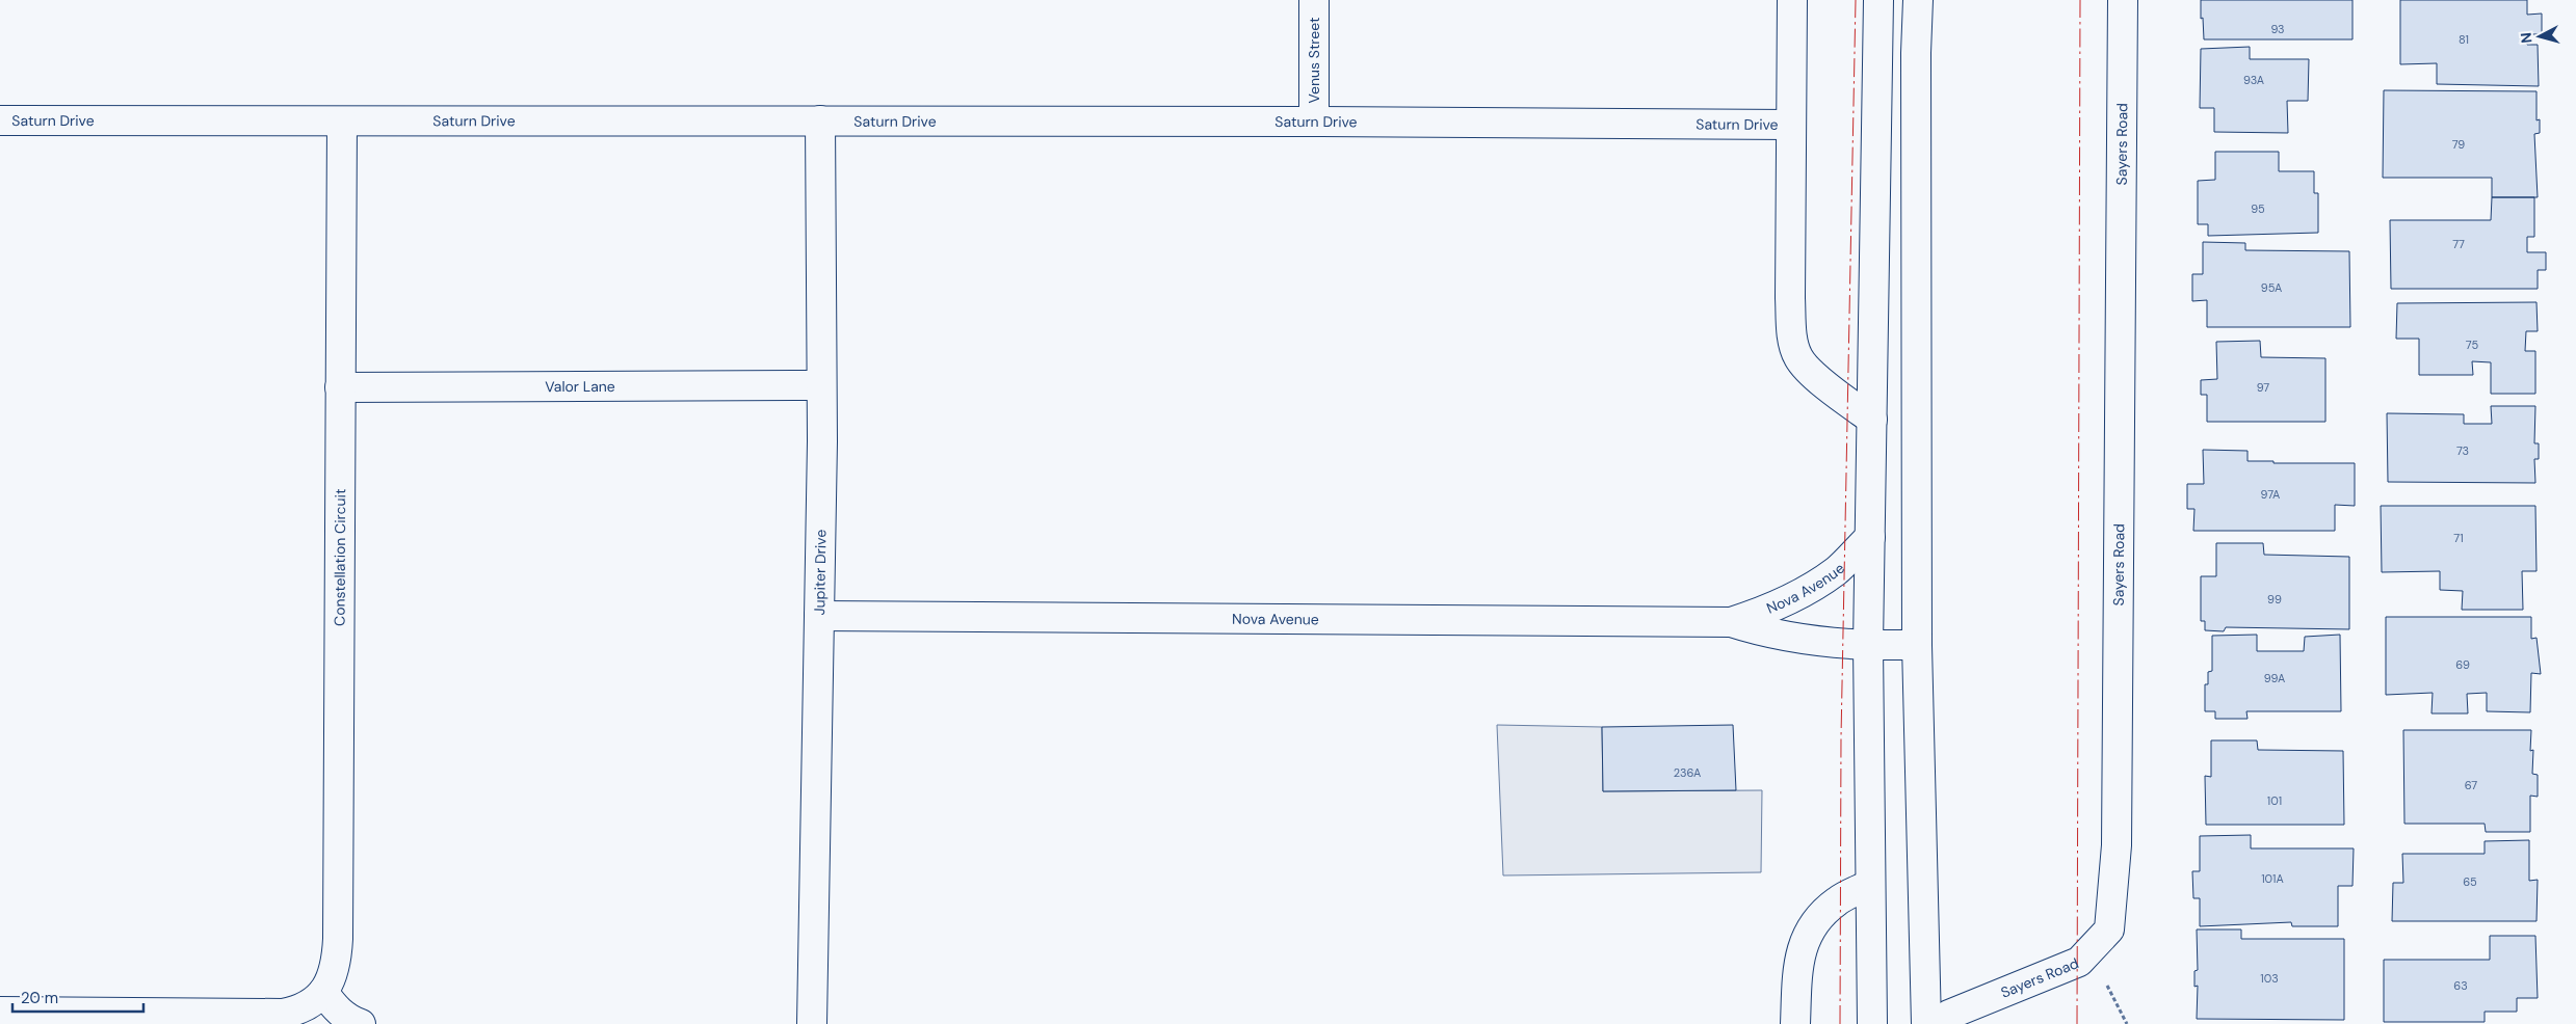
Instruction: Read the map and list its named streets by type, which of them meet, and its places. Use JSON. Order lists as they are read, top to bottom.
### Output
{
  "streets": {
    "street": [
      "Venus Street",
      "Saturn Drive",
      "Sayers Road",
      "Valor Lane",
      "Constellation Circuit",
      "Jupiter Drive",
      "Nova Avenue"
    ]
  },
  "crossings": [
    ["Venus Street", "Saturn Drive"],
    ["Saturn Drive", "Constellation Circuit"],
    ["Saturn Drive", "Jupiter Drive"],
    ["Valor Lane", "Constellation Circuit"],
    ["Valor Lane", "Jupiter Drive"],
    ["Jupiter Drive", "Nova Avenue"]
  ],
  "house_numbers": [
    "93",
    "81",
    "93A",
    "79",
    "95",
    "77",
    "95A",
    "75",
    "97",
    "73",
    "97A",
    "71",
    "99",
    "69",
    "99A",
    "236A",
    "67",
    "101",
    "101A",
    "65",
    "103",
    "63"
  ],
  "scale_bar": "20 m",
  "north": "left"
}
